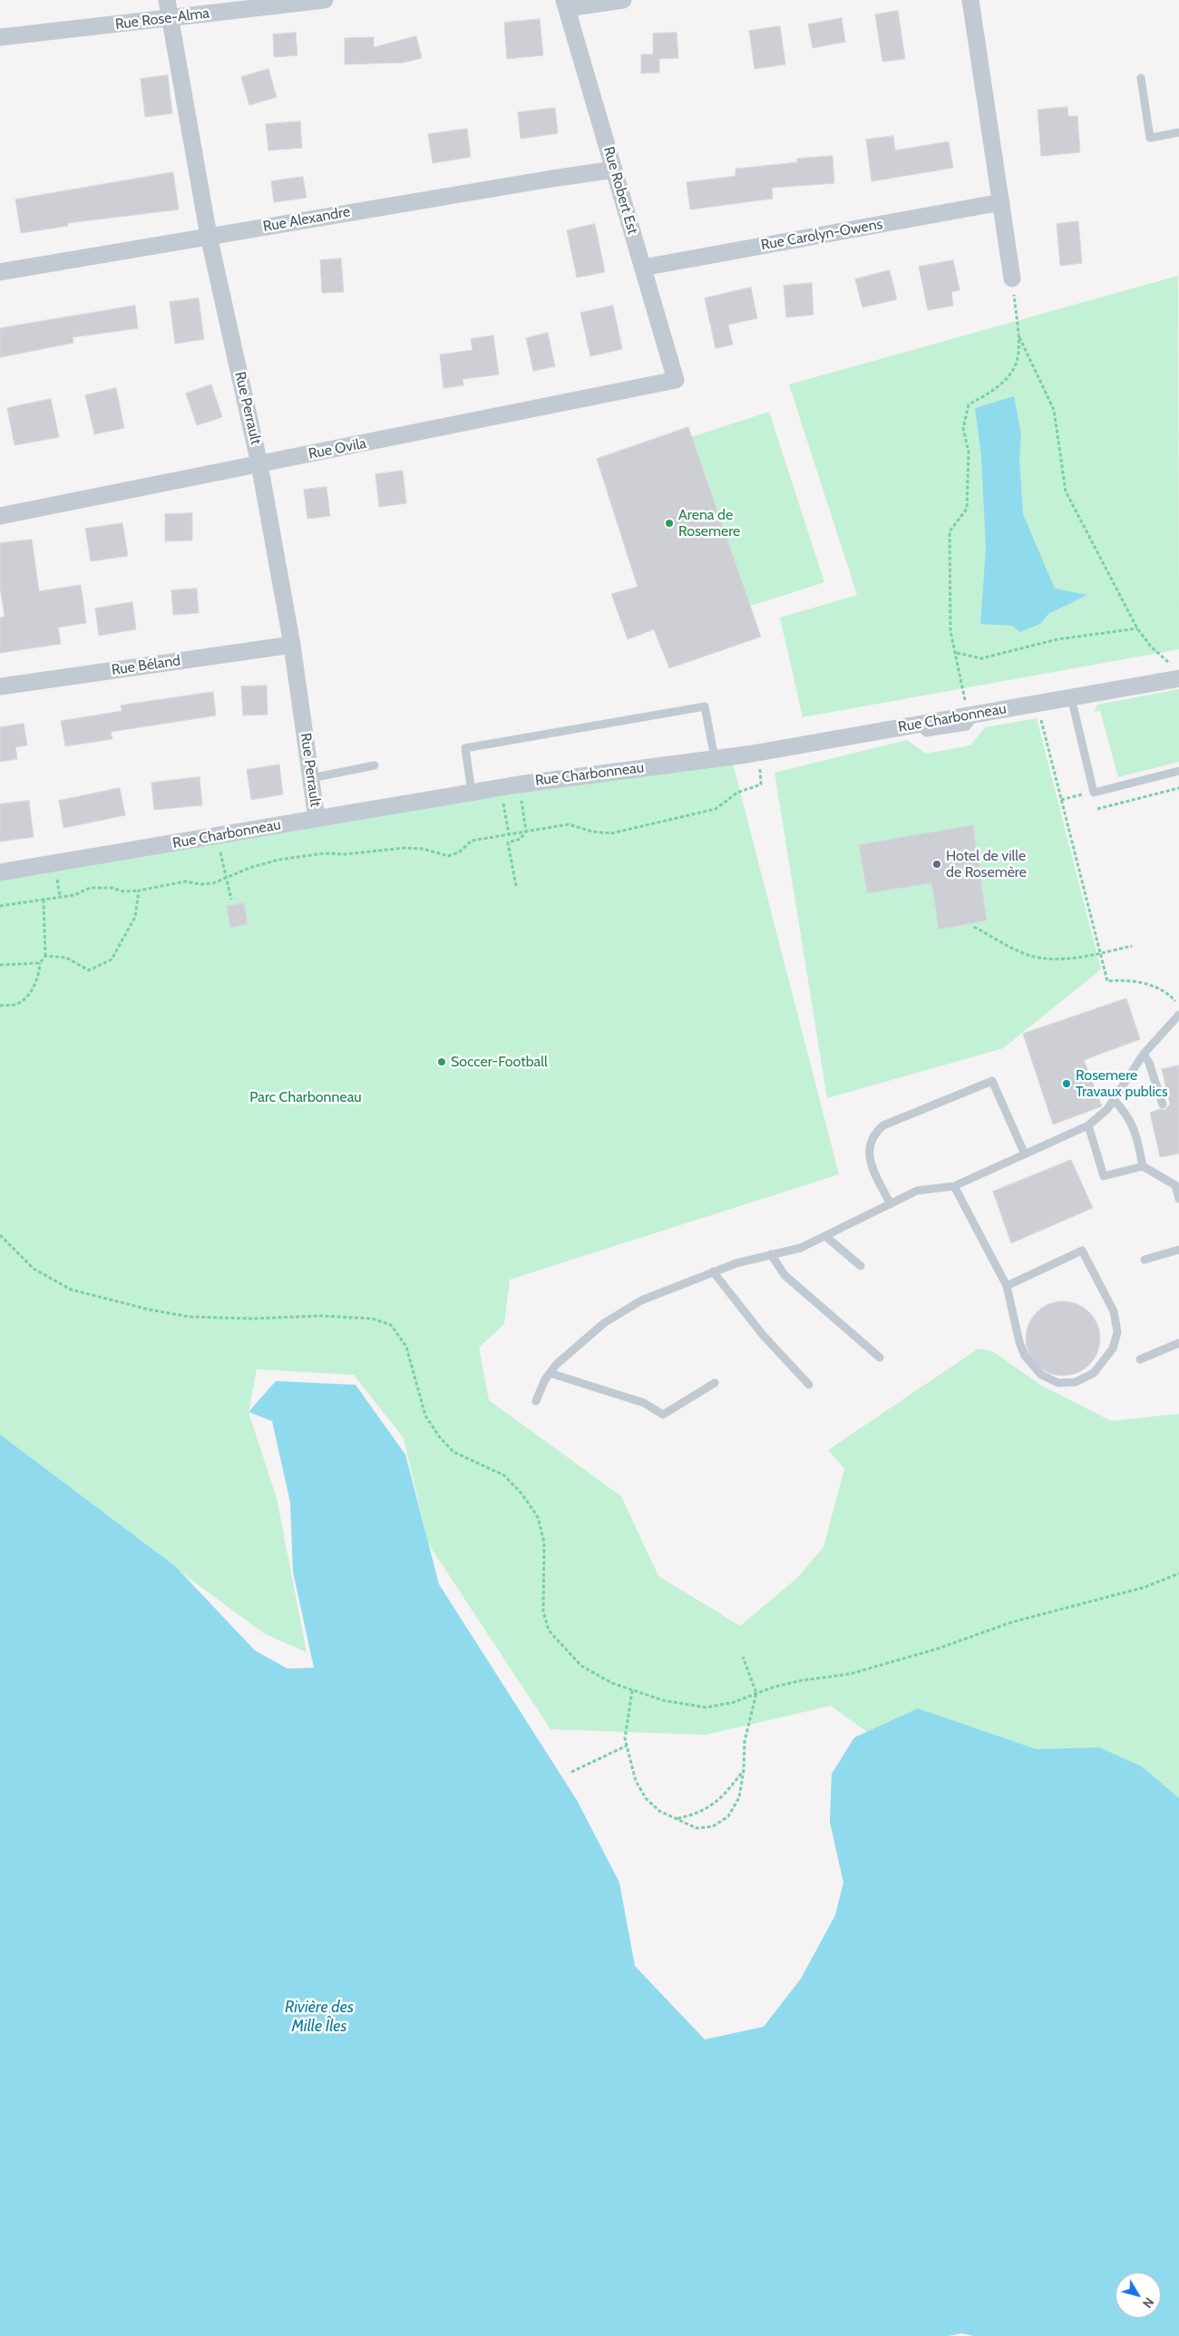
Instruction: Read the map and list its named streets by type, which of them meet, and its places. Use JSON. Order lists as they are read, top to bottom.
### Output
{
  "streets": {
    "street": [
      "Rue Rose-Alma",
      "Rue Robert Est",
      "Rue Alexandre",
      "Rue Carolyn-Owens",
      "Rue Perrault",
      "Rue Ovila",
      "Rue Béland",
      "Rue Charbonneau"
    ]
  },
  "crossings": [
    ["Rue Rose-Alma", "Rue Perrault"],
    ["Rue Robert Est", "Rue Alexandre"],
    ["Rue Robert Est", "Rue Carolyn-Owens"],
    ["Rue Robert Est", "Rue Ovila"],
    ["Rue Alexandre", "Rue Perrault"],
    ["Rue Perrault", "Rue Ovila"],
    ["Rue Perrault", "Rue Béland"],
    ["Rue Perrault", "Rue Charbonneau"]
  ],
  "water": ["Rivière des Mille Îles"],
  "parks": ["Parc Charbonneau"],
  "places": [
    "Arena de Rosemere",
    "Hotel de ville de Rosemère",
    "Soccer-Football",
    "Rosemere Travaux publics"
  ],
  "north": "bottom right"
}
